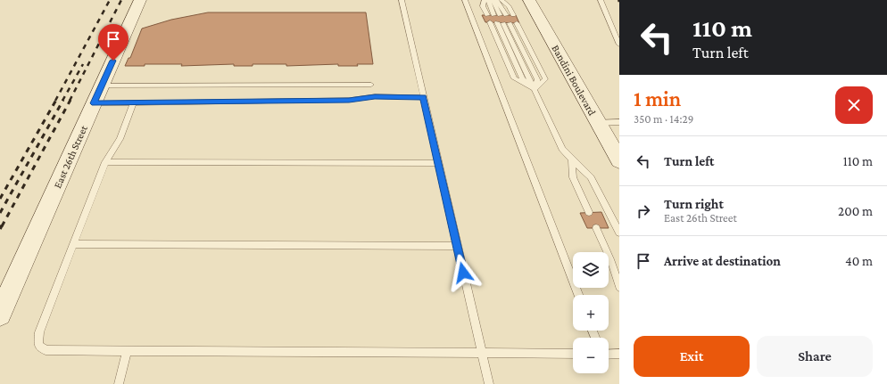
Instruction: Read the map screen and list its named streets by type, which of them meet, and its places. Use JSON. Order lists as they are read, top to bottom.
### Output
{
  "streets": {
    "street": ["Bandini Boulevard", "East 26th Street"]
  },
  "page": {
    "turn": ["110 m", "Turn left"],
    "heading": ["1 min", "350 m · 14:29"],
    "list": [
      {
        "name": "Turn left",
        "value": "110 m"
      },
      {
        "name": "Turn right",
        "note": "East 26th Street",
        "value": "200 m"
      },
      {
        "name": "Arrive at destination",
        "value": "40 m"
      }
    ],
    "map_buttons": ["+", "−"],
    "buttons": ["Exit", "Share"]
  }
}
